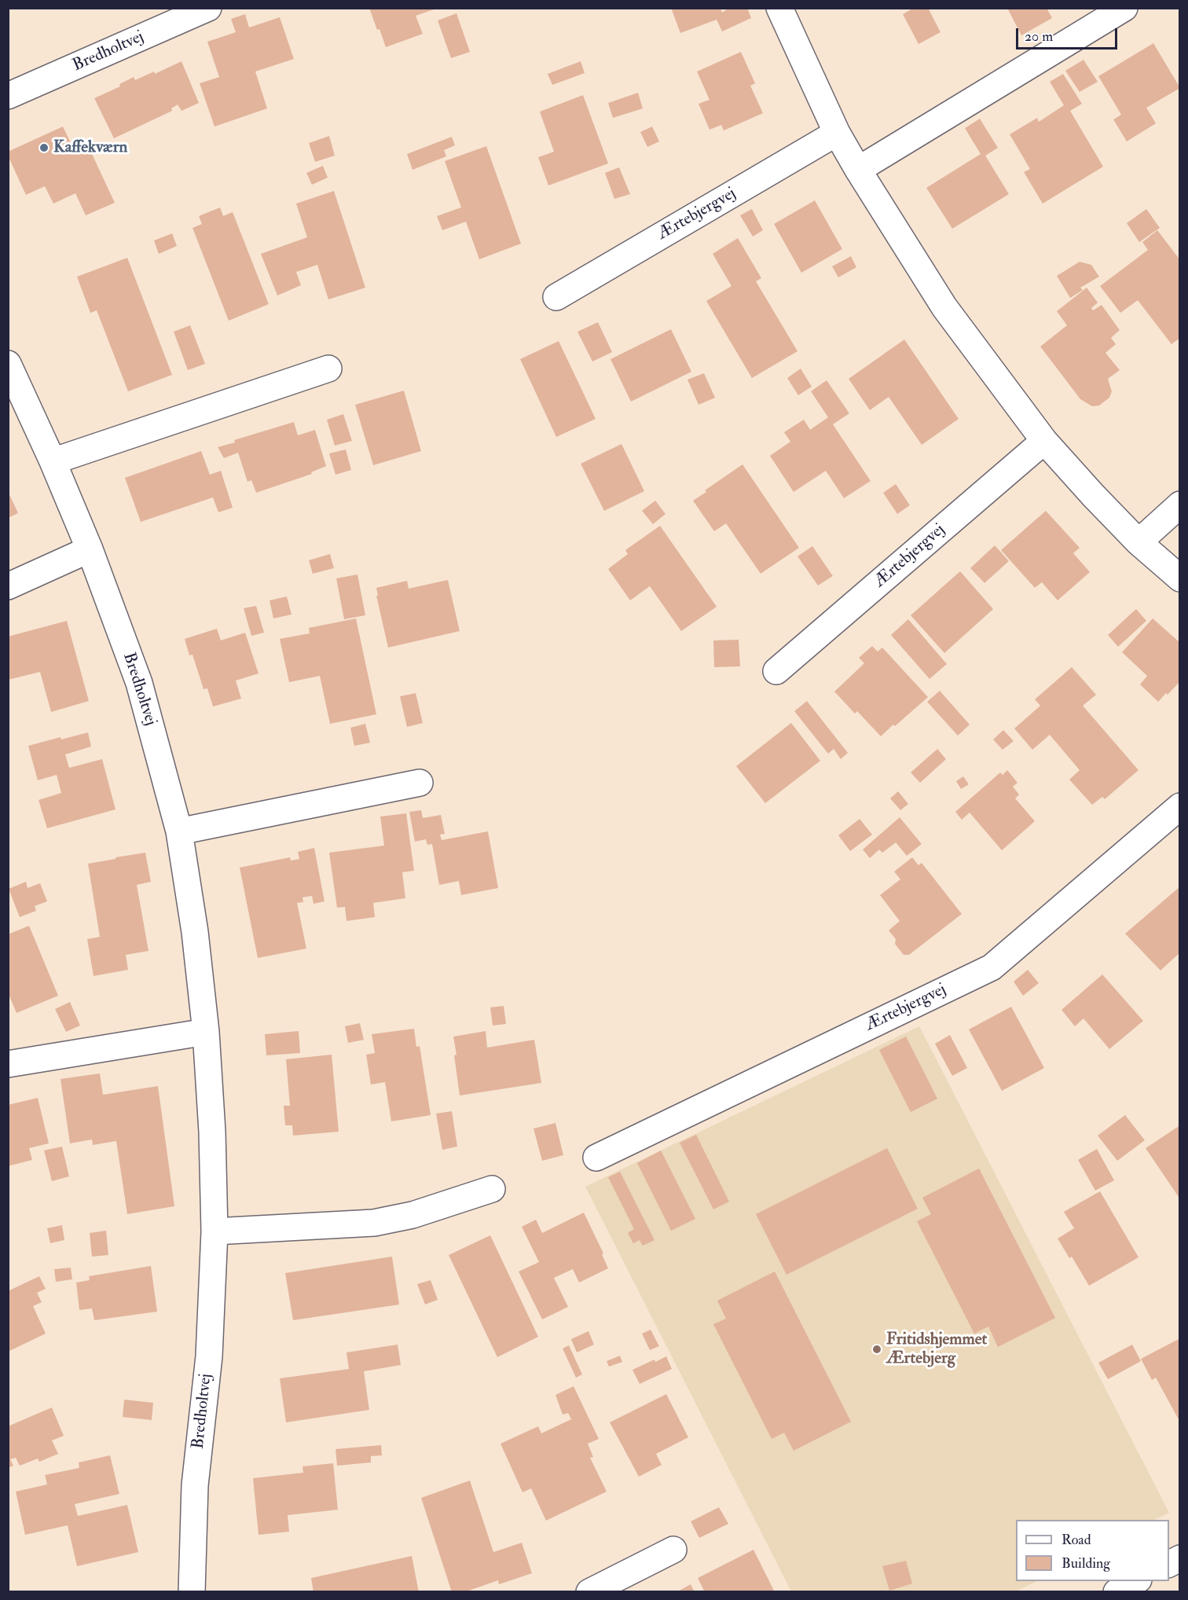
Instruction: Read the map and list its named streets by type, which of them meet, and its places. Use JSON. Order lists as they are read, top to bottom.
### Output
{
  "streets": {
    "street": ["Bredholtvej", "Ærtebjergvej"]
  },
  "places": ["Kaffekværn", "Fritidshjemmet Ærtebjerg"],
  "legend": ["Road", "Building"],
  "scale_bar": "20 m"
}
